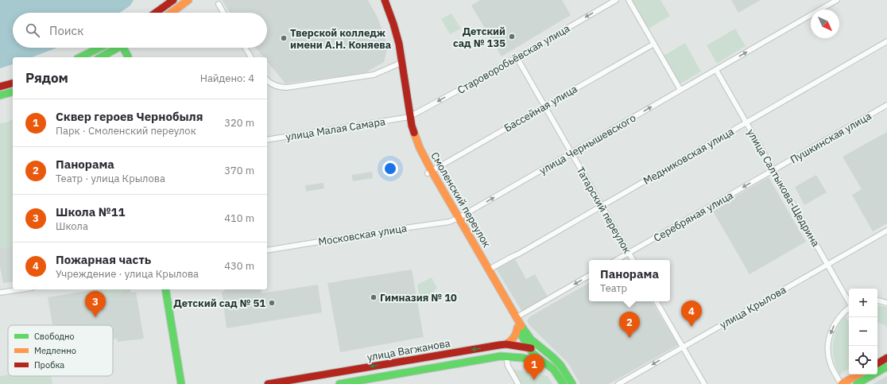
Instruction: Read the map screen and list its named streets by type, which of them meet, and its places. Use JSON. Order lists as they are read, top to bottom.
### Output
{
  "streets": {
    "main road": ["Смоленский переулок", "улица Вагжанова"],
    "street": [
      "Староворобьёвская улица",
      "Бассейная улица",
      "улица Малая Самара",
      "Пушкинская улица",
      "улица Чернышевского",
      "Медниковская улица",
      "улица Салтыкова-Щедрина",
      "Татарский переулок",
      "Серебряная улица",
      "Московская улица",
      "улица Крылова"
    ]
  },
  "crossings": [
    ["Староворобьёвская улица", "улица Малая Самара"],
    ["Староворобьёвская улица", "Смоленский переулок"],
    ["Староворобьёвская улица", "Татарский переулок"],
    ["Бассейная улица", "Смоленский переулок"],
    ["Бассейная улица", "Татарский переулок"],
    ["улица Малая Самара", "Смоленский переулок"],
    ["Пушкинская улица", "улица Салтыкова-Щедрина"],
    ["Пушкинская улица", "Серебряная улица"],
    ["улица Чернышевского", "улица Салтыкова-Щедрина"],
    ["улица Чернышевского", "Смоленский переулок"],
    ["улица Чернышевского", "Татарский переулок"],
    ["улица Чернышевского", "Московская улица"],
    ["Медниковская улица", "улица Салтыкова-Щедрина"],
    ["Медниковская улица", "Смоленский переулок"],
    ["Медниковская улица", "Татарский переулок"],
    ["улица Салтыкова-Щедрина", "Серебряная улица"],
    ["улица Салтыкова-Щедрина", "улица Крылова"],
    ["Смоленский переулок", "Московская улица"],
    ["Смоленский переулок", "улица Вагжанова"],
    ["Татарский переулок", "Серебряная улица"]
  ],
  "one_way": ["Староворобьёвская улица", "улица Чернышевского", "Серебряная улица"],
  "places": [
    "Детский сад № 135",
    "Тверской колледж имени А.Н. Коняева",
    "Гимназия № 10",
    "Детский сад № 51"
  ],
  "legend": ["Свободно", "Медленно", "Пробка"],
  "north": "bottom right",
  "page": {
    "search": "Поиск",
    "heading": ["Рядом", "Найдено: 4"],
    "list": [
      {
        "mark": "1",
        "name": "Сквер героев Чернобыля",
        "note": "Парк · Смоленский переулок",
        "value": "320 m"
      },
      {
        "mark": "2",
        "name": "Панорама",
        "note": "Театр · улица Крылова",
        "value": "370 m"
      },
      {
        "mark": "3",
        "name": "Школа №11",
        "note": "Школа",
        "value": "410 m"
      },
      {
        "mark": "4",
        "name": "Пожарная часть",
        "note": "Учреждение · улица Крылова",
        "value": "430 m"
      }
    ],
    "popup": ["Панорама", "Театр"],
    "map_buttons": ["+", "−"],
    "pins": [
      "3",
      "4",
      "2",
      "1"
    ]
  }
}
